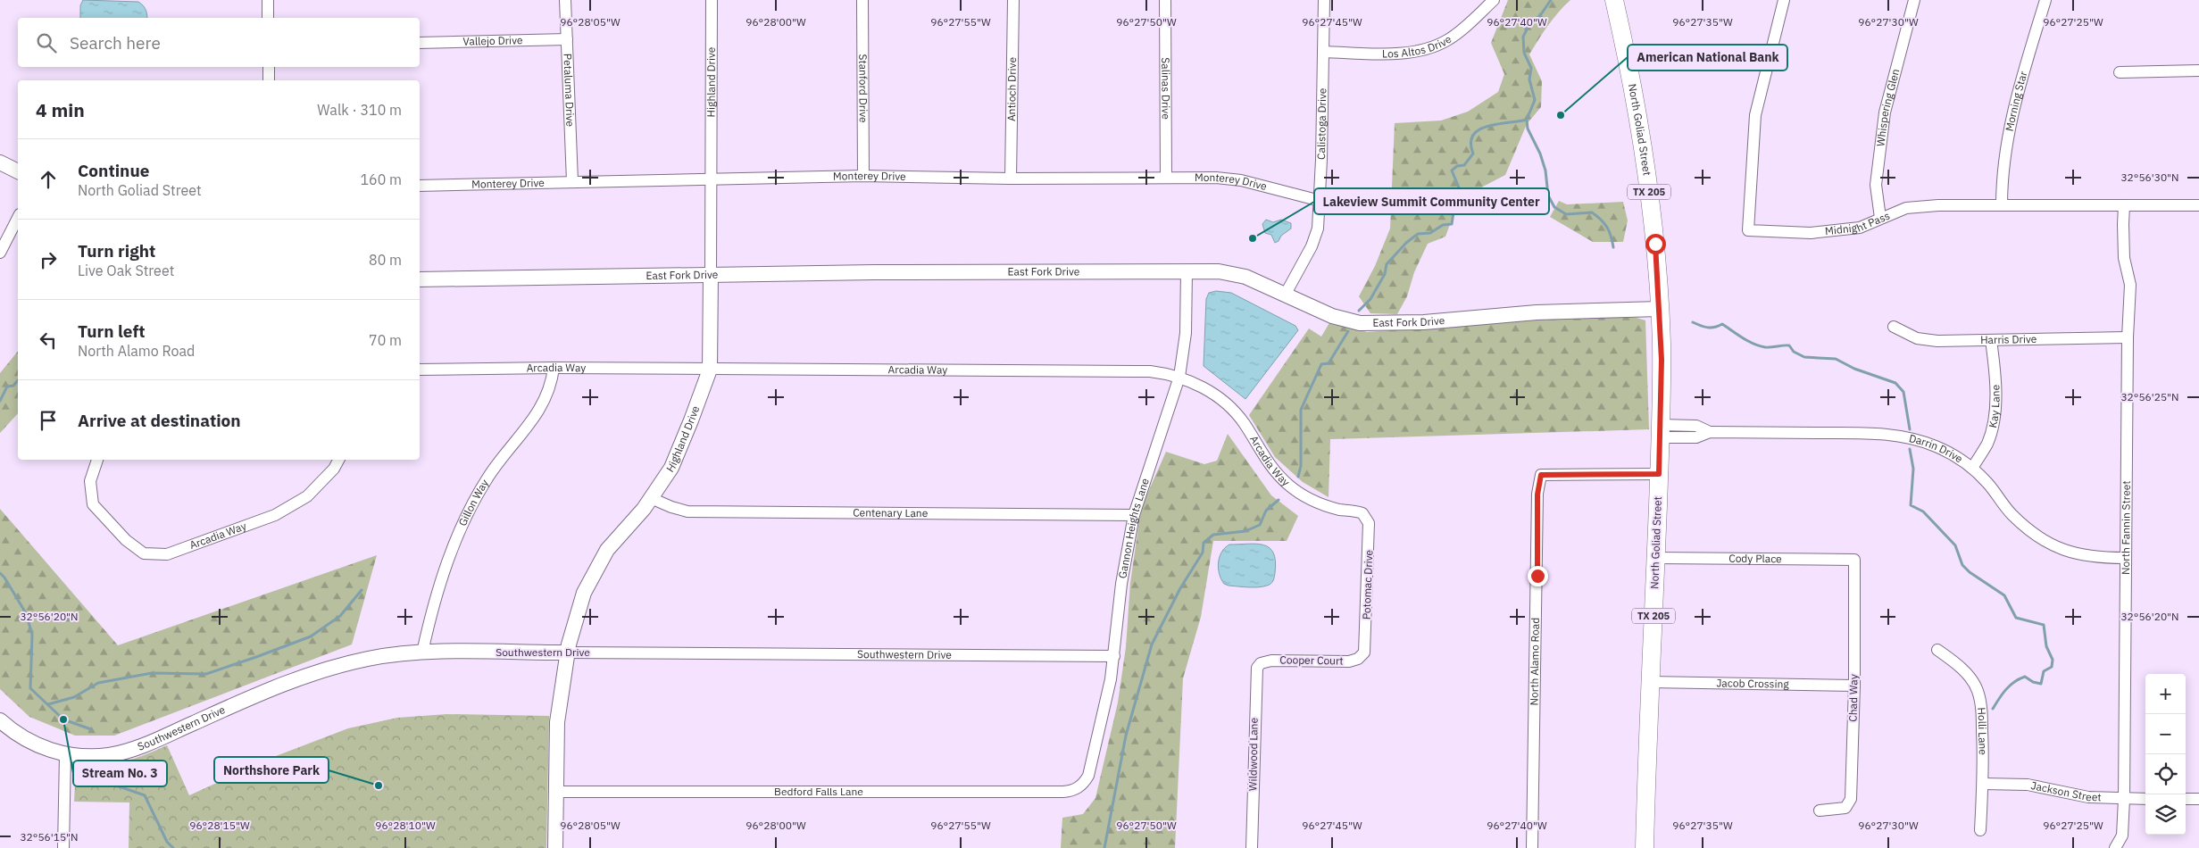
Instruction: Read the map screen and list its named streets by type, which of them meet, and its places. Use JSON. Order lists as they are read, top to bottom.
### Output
{
  "streets": {
    "main road": ["North Goliad Street", "TX 205"],
    "street": [
      "Vallejo Drive",
      "Los Altos Drive",
      "Highland Drive",
      "Stanford Drive",
      "Salinas Drive",
      "Antioch Drive",
      "Petaluma Drive",
      "Morning Star",
      "Whispering Glen",
      "Calistoga Drive",
      "Monterey Drive",
      "Midnight Pass",
      "East Fork Drive",
      "Harris Drive",
      "Arcadia Way",
      "Kay Lane",
      "Darrin Drive",
      "Gillon Way",
      "Centenary Lane",
      "North Fannin Street",
      "Gannon Heights Lane",
      "Cody Place",
      "Potomac Drive",
      "Southwestern Drive",
      "Cooper Court",
      "North Alamo Road",
      "Jacob Crossing",
      "Chad Way",
      "Holli Lane",
      "Wildwood Lane",
      "Bedford Falls Lane",
      "Jackson Street"
    ]
  },
  "crossings": [
    ["Vallejo Drive", "Petaluma Drive"],
    ["Los Altos Drive", "Calistoga Drive"],
    ["Highland Drive", "Monterey Drive"],
    ["Highland Drive", "East Fork Drive"],
    ["Highland Drive", "Arcadia Way"],
    ["Highland Drive", "Centenary Lane"],
    ["Highland Drive", "Southwestern Drive"],
    ["Highland Drive", "Bedford Falls Lane"],
    ["Stanford Drive", "Monterey Drive"],
    ["Salinas Drive", "Monterey Drive"],
    ["Antioch Drive", "Monterey Drive"],
    ["Petaluma Drive", "Monterey Drive"],
    ["Morning Star", "Midnight Pass"],
    ["Whispering Glen", "Midnight Pass"],
    ["Calistoga Drive", "Monterey Drive"],
    ["Calistoga Drive", "East Fork Drive"],
    ["North Goliad Street", "East Fork Drive"],
    ["North Goliad Street", "Darrin Drive"],
    ["North Goliad Street", "Cody Place"],
    ["North Goliad Street", "North Alamo Road"],
    ["North Goliad Street", "Jacob Crossing"],
    ["Midnight Pass", "North Fannin Street"],
    ["East Fork Drive", "Gannon Heights Lane"],
    ["Harris Drive", "Kay Lane"],
    ["Harris Drive", "North Fannin Street"],
    ["Arcadia Way", "Gillon Way"],
    ["Arcadia Way", "Gannon Heights Lane"],
    ["Arcadia Way", "Potomac Drive"],
    ["Kay Lane", "Darrin Drive"],
    ["Darrin Drive", "North Fannin Street"],
    ["Gillon Way", "Southwestern Drive"],
    ["Centenary Lane", "Gannon Heights Lane"],
    ["North Fannin Street", "Jackson Street"],
    ["Gannon Heights Lane", "Southwestern Drive"],
    ["Gannon Heights Lane", "Bedford Falls Lane"],
    ["Cody Place", "Chad Way"],
    ["Potomac Drive", "Cooper Court"],
    ["Cooper Court", "Wildwood Lane"],
    ["Jacob Crossing", "Chad Way"],
    ["Holli Lane", "Jackson Street"]
  ],
  "places": [
    "American National Bank",
    "Lakeview Summit Community Center",
    "Stream No. 3",
    "Northshore Park"
  ],
  "page": {
    "search": "Search here",
    "heading": ["4 min", "Walk · 310 m"],
    "list": [
      ["Continue", "North Goliad Street", "160 m"],
      ["Turn right", "Live Oak Street", "80 m"],
      ["Turn left", "North Alamo Road", "70 m"],
      "Arrive at destination"
    ],
    "map_buttons": ["+", "−"]
  },
  "coordinates": [
    "96°28'05\"W",
    "96°28'00\"W",
    "96°27'55\"W",
    "96°27'50\"W",
    "96°27'45\"W",
    "96°27'40\"W",
    "96°27'35\"W",
    "96°27'30\"W",
    "96°27'25\"W",
    "32°56'30\"N",
    "32°56'25\"N",
    "32°56'20\"N",
    "96°28'15\"W",
    "96°28'10\"W",
    "32°56'15\"N"
  ]
}
